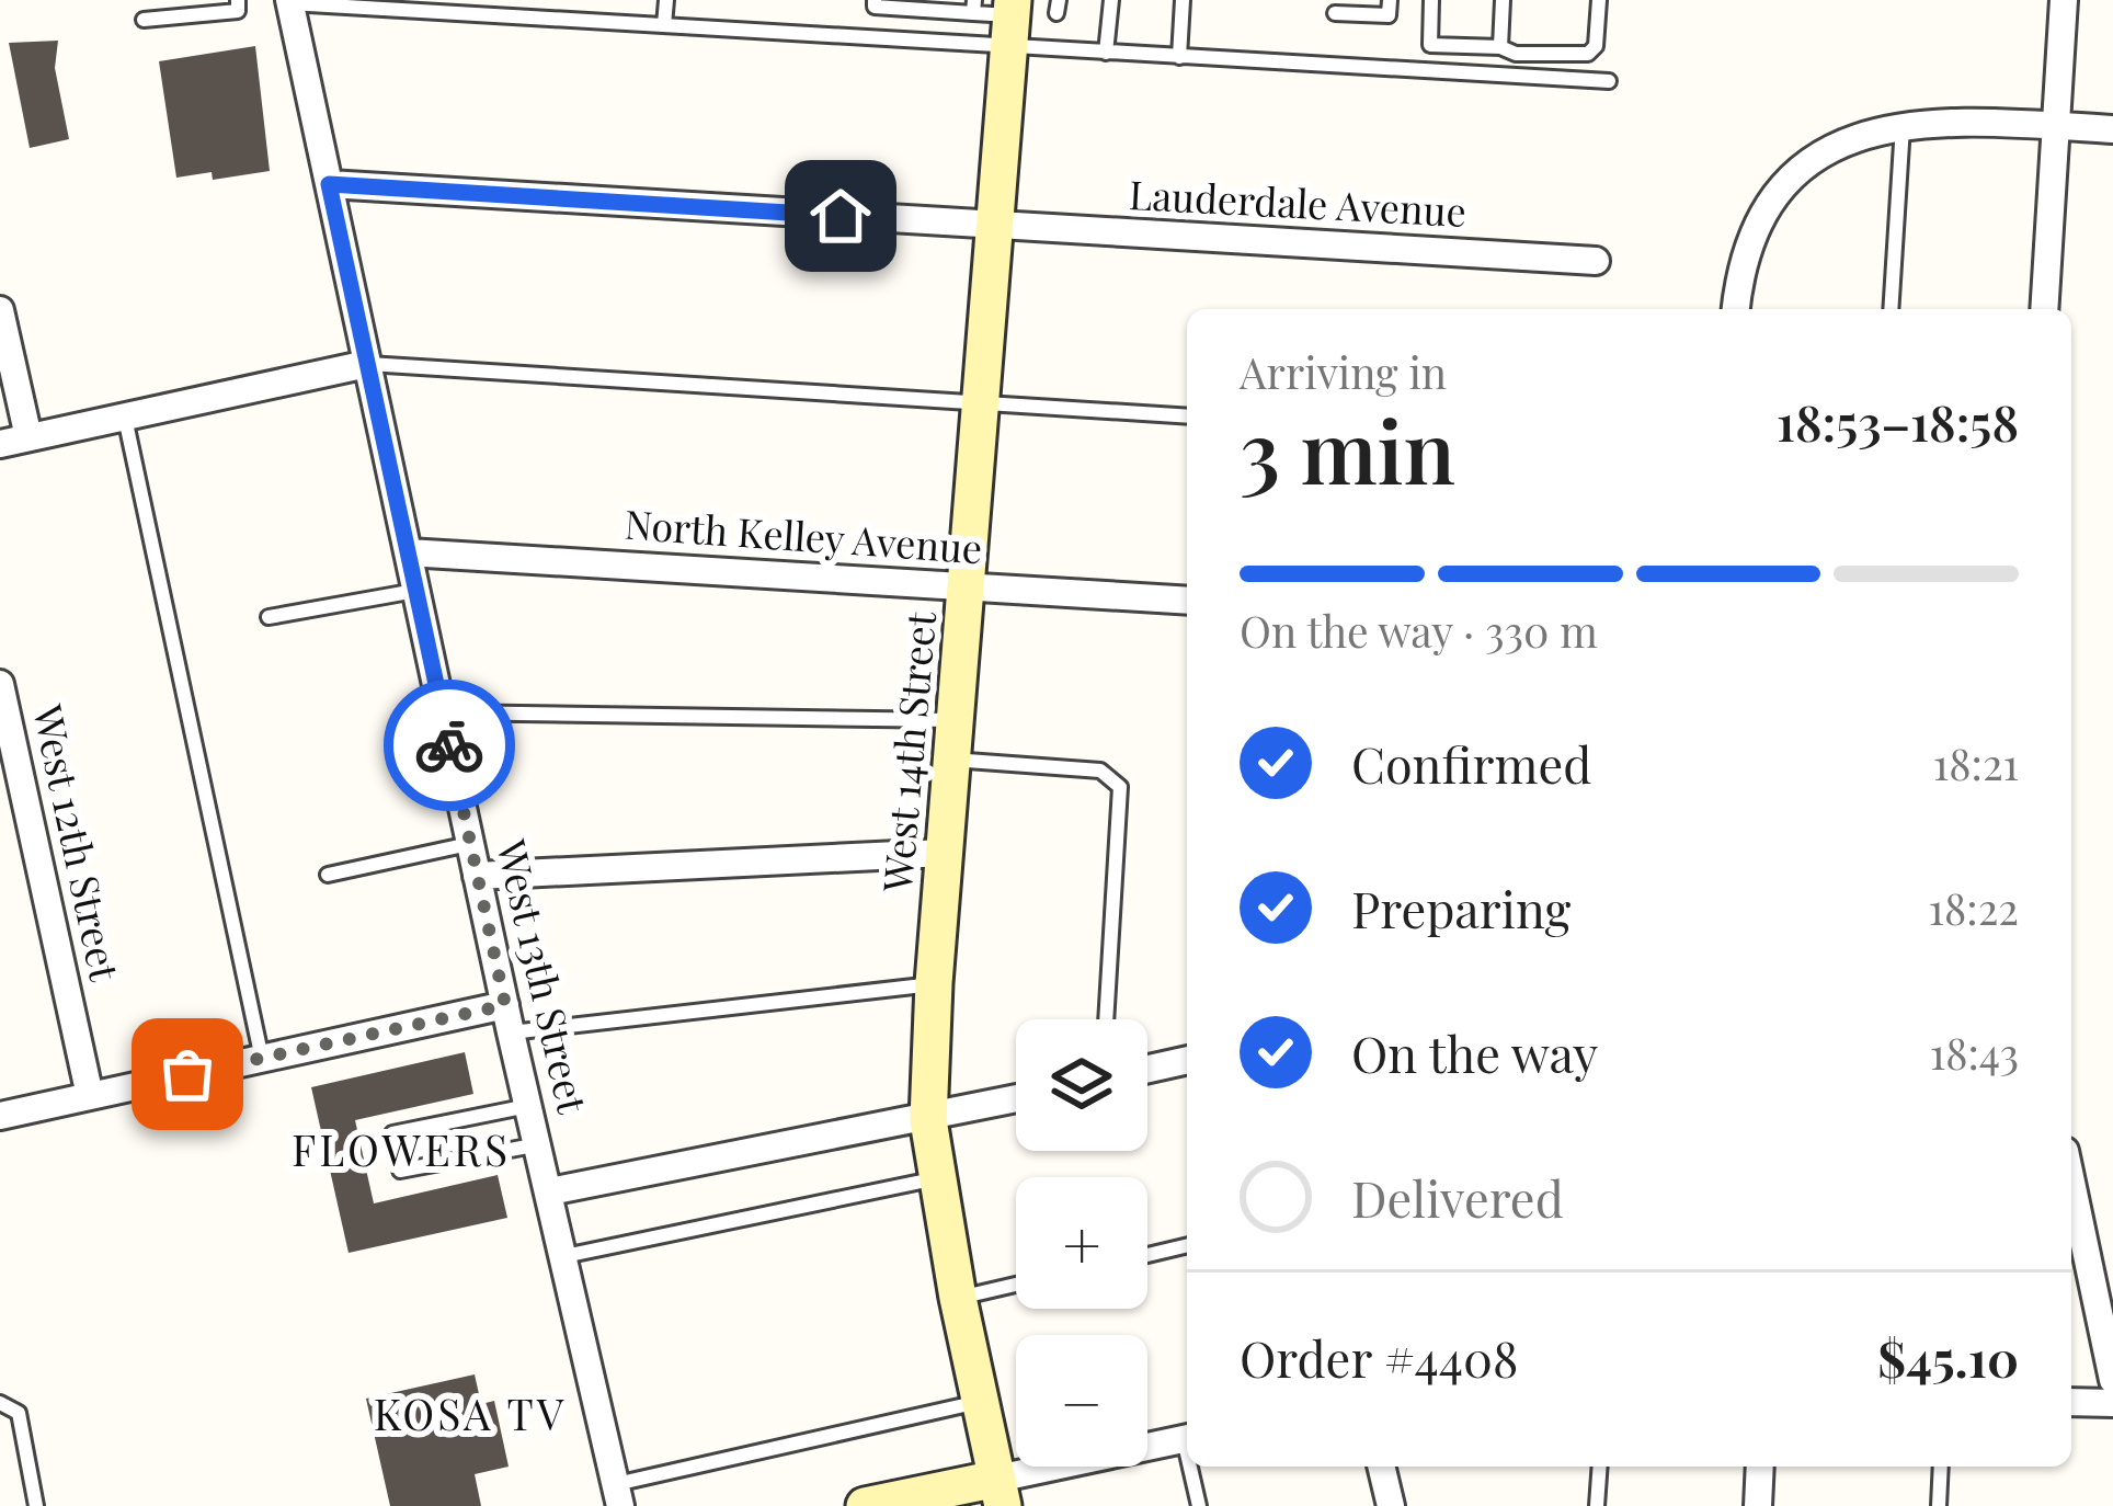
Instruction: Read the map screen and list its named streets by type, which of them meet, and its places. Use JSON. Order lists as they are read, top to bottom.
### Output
{
  "streets": {
    "street": [
      "Lauderdale Avenue",
      "North Kelley Avenue",
      "West 14th Street",
      "West 12th Street",
      "West 13th Street"
    ]
  },
  "crossings": [
    ["Lauderdale Avenue", "West 14th Street"],
    ["Lauderdale Avenue", "West 13th Street"],
    ["North Kelley Avenue", "West 14th Street"],
    ["North Kelley Avenue", "West 13th Street"]
  ],
  "districts": ["FLOWERS", "KOSA TV"],
  "page": {
    "heading": ["3 min", "Arriving in", "18:53–18:58"],
    "panel": ["Order #4408", "$45.10"],
    "bar": "On the way · 330 m",
    "list": [
      ["Confirmed", "18:21"],
      ["Preparing", "18:22"],
      ["On the way", "18:43"],
      "Delivered"
    ],
    "map_buttons": ["+", "−"]
  }
}
